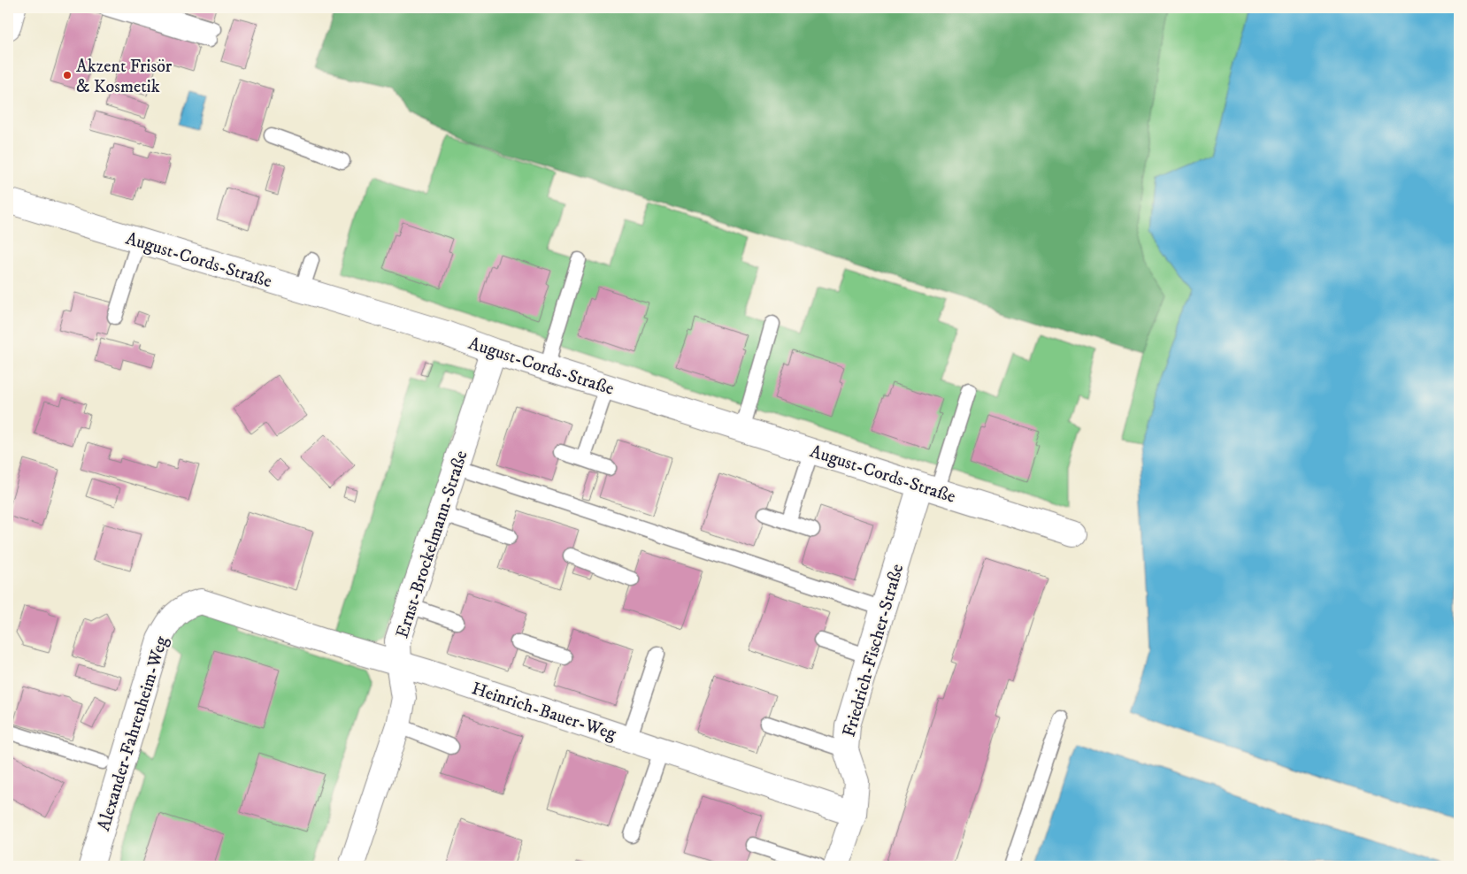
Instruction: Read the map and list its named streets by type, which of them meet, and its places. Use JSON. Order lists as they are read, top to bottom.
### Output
{
  "streets": {
    "street": [
      "August-Cords-Straße",
      "Ernst-Brockelmann-Straße",
      "Friedrich-Fischer-Straße",
      "Heinrich-Bauer-Weg",
      "Alexander-Fahrenheim-Weg"
    ]
  },
  "crossings": [
    ["August-Cords-Straße", "Ernst-Brockelmann-Straße"],
    ["August-Cords-Straße", "Friedrich-Fischer-Straße"],
    ["Ernst-Brockelmann-Straße", "Heinrich-Bauer-Weg"],
    ["Friedrich-Fischer-Straße", "Heinrich-Bauer-Weg"],
    ["Heinrich-Bauer-Weg", "Alexander-Fahrenheim-Weg"]
  ],
  "places": ["Akzent Frisör & Kosmetik"]
}
